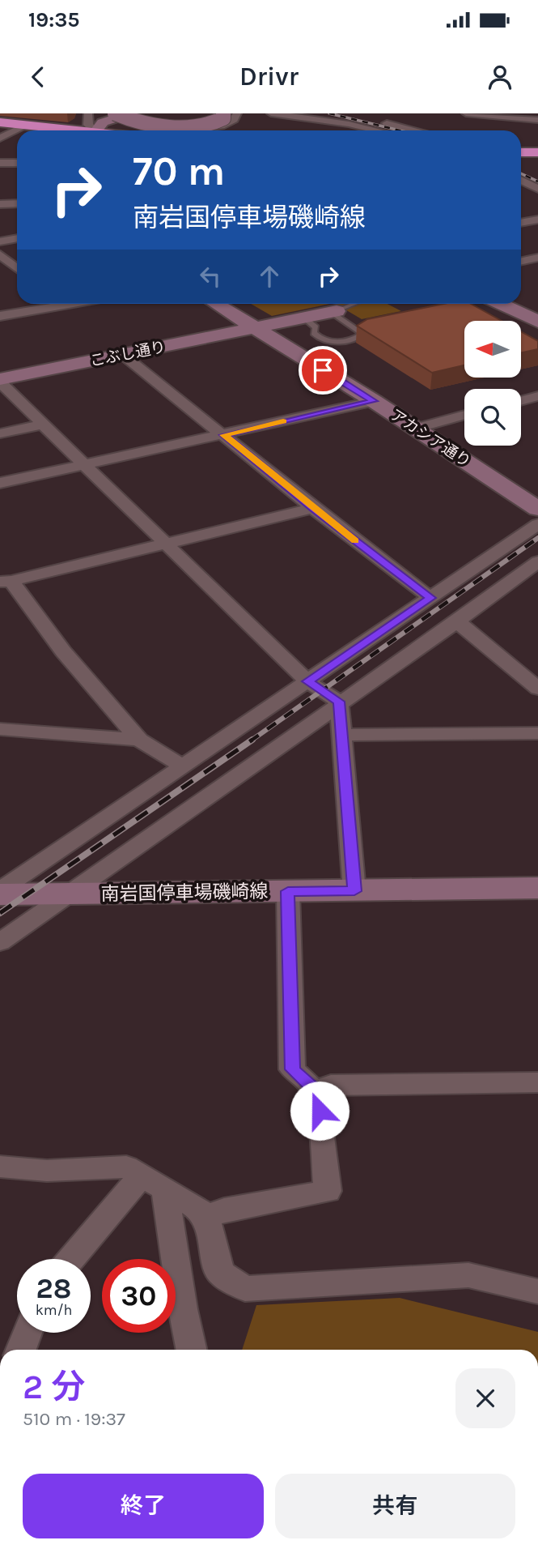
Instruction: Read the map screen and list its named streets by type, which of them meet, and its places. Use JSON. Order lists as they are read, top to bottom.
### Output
{
  "streets": {
    "street": ["こぶし通り", "アカシア通り", "南岩国停車場磯崎線"]
  },
  "crossings": [
    ["こぶし通り", "アカシア通り"]
  ],
  "north": "left",
  "page": {
    "status": "19:35",
    "header": "Drivr",
    "turn": ["70 m", "南岩国停車場磯崎線"],
    "speed": "28 km/h",
    "limit": "30",
    "heading": ["2 分", "510 m · 19:37"],
    "buttons": ["終了", "共有"]
  }
}
